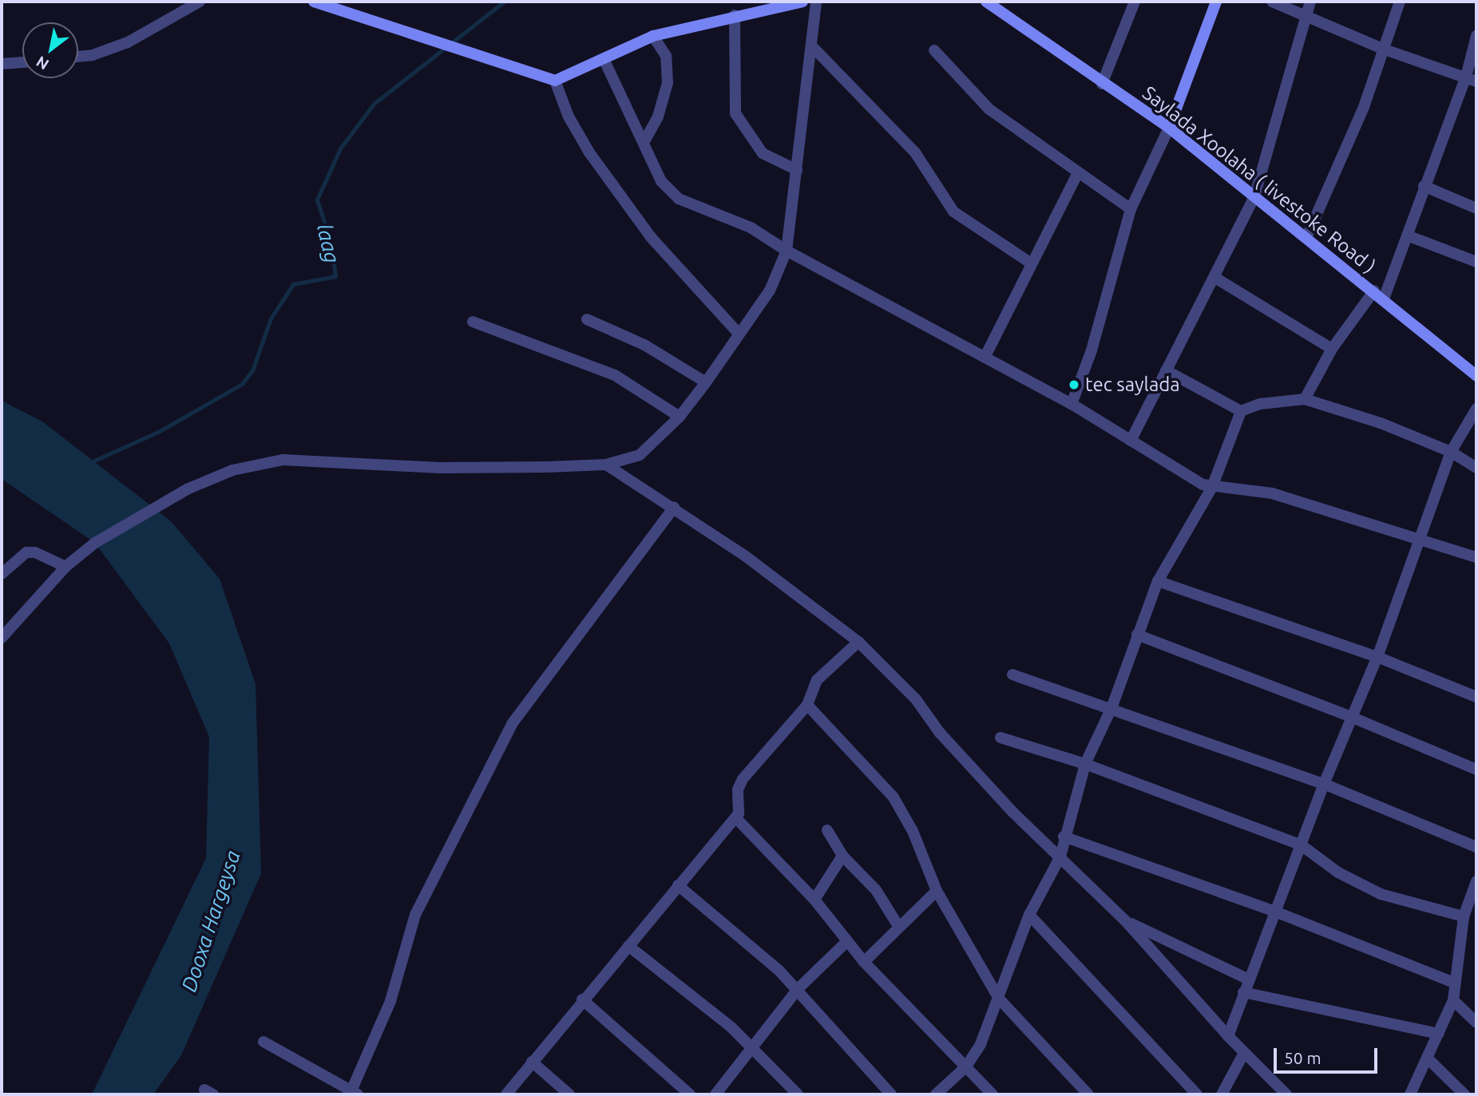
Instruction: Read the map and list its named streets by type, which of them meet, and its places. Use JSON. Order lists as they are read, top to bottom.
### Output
{
  "streets": {
    "street": ["Saylada Xoolaha ( livestoke Road )"]
  },
  "water": ["laag", "Dooxa Hargeysa"],
  "places": ["tec saylada"],
  "scale_bar": "50 m",
  "north": "bottom left"
}
